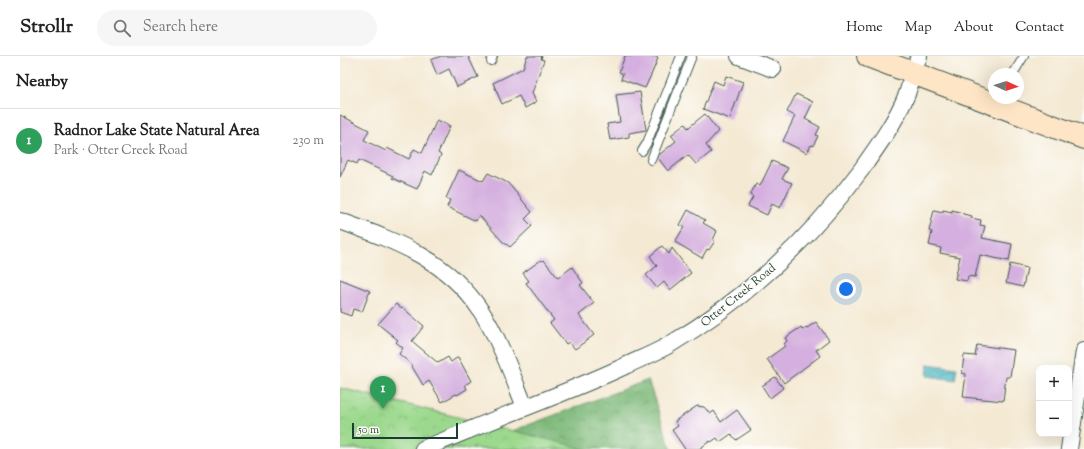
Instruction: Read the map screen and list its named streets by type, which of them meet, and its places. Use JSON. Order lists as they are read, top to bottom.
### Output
{
  "streets": {
    "street": ["Otter Creek Road"]
  },
  "scale_bar": "50 m",
  "north": "right",
  "page": {
    "header": "Strollr",
    "search": "Search here",
    "nav": [
      "Home",
      "Map",
      "About",
      "Contact"
    ],
    "heading": "Nearby",
    "list": [
      {
        "mark": "1",
        "name": "Radnor Lake State Natural Area",
        "note": "Park · Otter Creek Road",
        "value": "230 m"
      }
    ],
    "map_buttons": ["+", "−"],
    "pins": "1",
    "scale": "50 m"
  }
}
